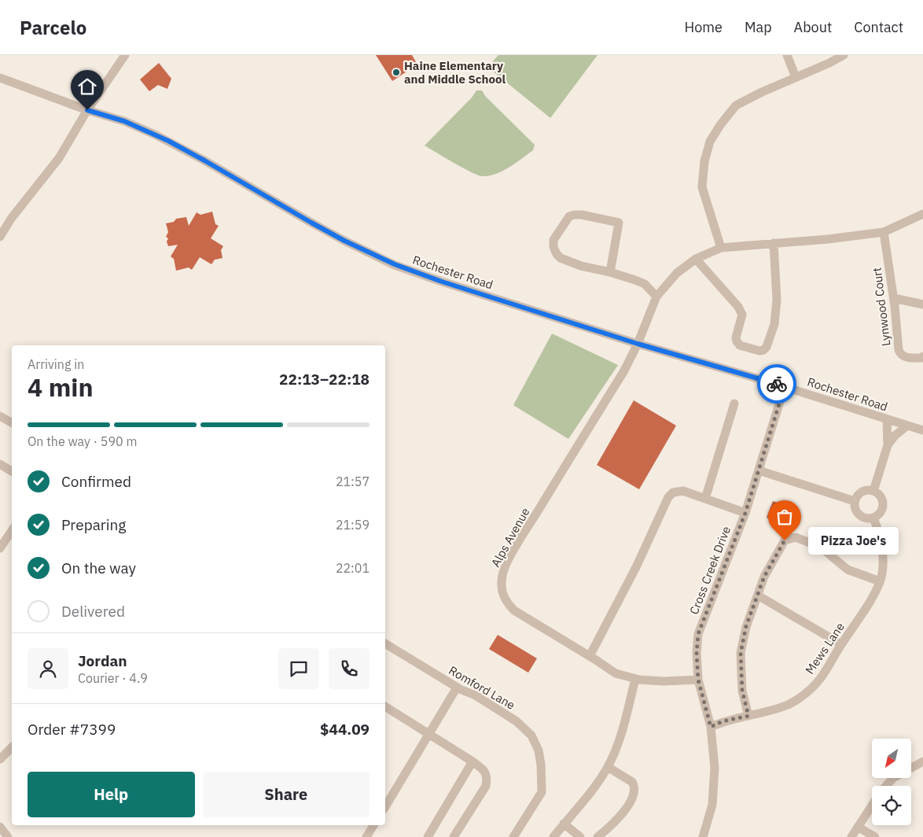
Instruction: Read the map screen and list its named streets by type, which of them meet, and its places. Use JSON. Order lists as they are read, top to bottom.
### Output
{
  "streets": {
    "street": [
      "Rochester Road",
      "Lynwood Court",
      "Alps Avenue",
      "Cross Creek Drive",
      "Mews Lane",
      "Romford Lane"
    ]
  },
  "crossings": [
    ["Rochester Road", "Alps Avenue"],
    ["Rochester Road", "Cross Creek Drive"],
    ["Lynwood Court", "Alps Avenue"],
    ["Alps Avenue", "Cross Creek Drive"],
    ["Cross Creek Drive", "Mews Lane"]
  ],
  "places": ["Haine Elementary and Middle School", "Pizza Joe's"],
  "north": "bottom left",
  "page": {
    "header": "Parcelo",
    "nav": [
      "Home",
      "Map",
      "About",
      "Contact"
    ],
    "heading": ["4 min", "Arriving in", "22:13–22:18"],
    "panel": [
      "Jordan",
      "Courier · 4.9",
      "Order #7399",
      "$44.09"
    ],
    "bar": "On the way · 590 m",
    "list": [
      ["Confirmed", "21:57"],
      ["Preparing", "21:59"],
      ["On the way", "22:01"],
      "Delivered"
    ],
    "bubble": "Pizza Joe's",
    "buttons": ["Help", "Share"]
  }
}
